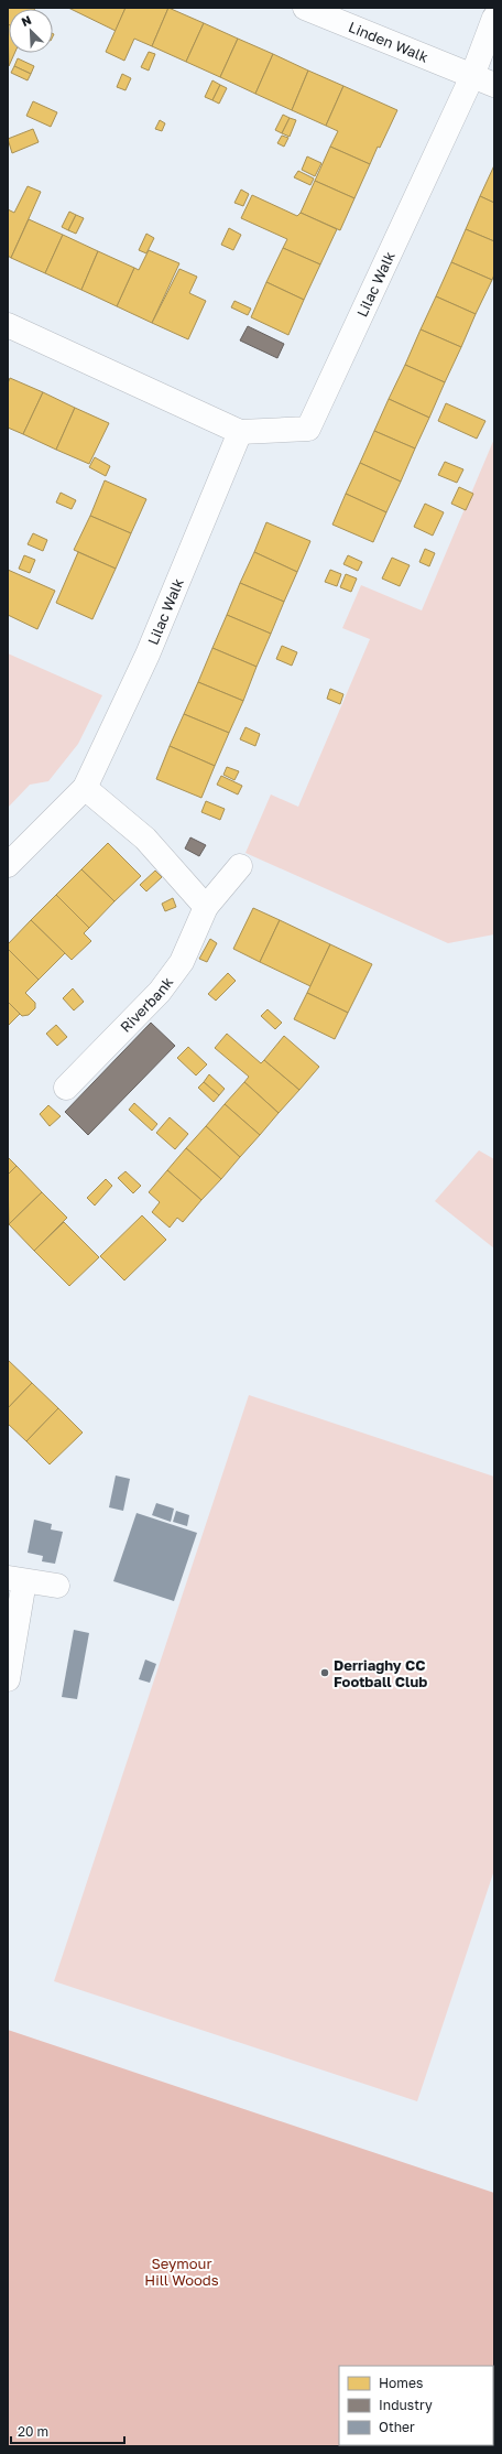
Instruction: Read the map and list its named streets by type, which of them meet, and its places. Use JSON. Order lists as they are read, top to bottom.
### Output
{
  "streets": {
    "street": ["Linden Walk", "Lilac Walk", "Riverbank"]
  },
  "crossings": [
    ["Linden Walk", "Lilac Walk"]
  ],
  "parks": ["Seymour Hill Woods"],
  "places": ["Derriaghy CC Football Club"],
  "legend": ["Homes", "Industry", "Other"],
  "scale_bar": "20 m",
  "north": "top left"
}
